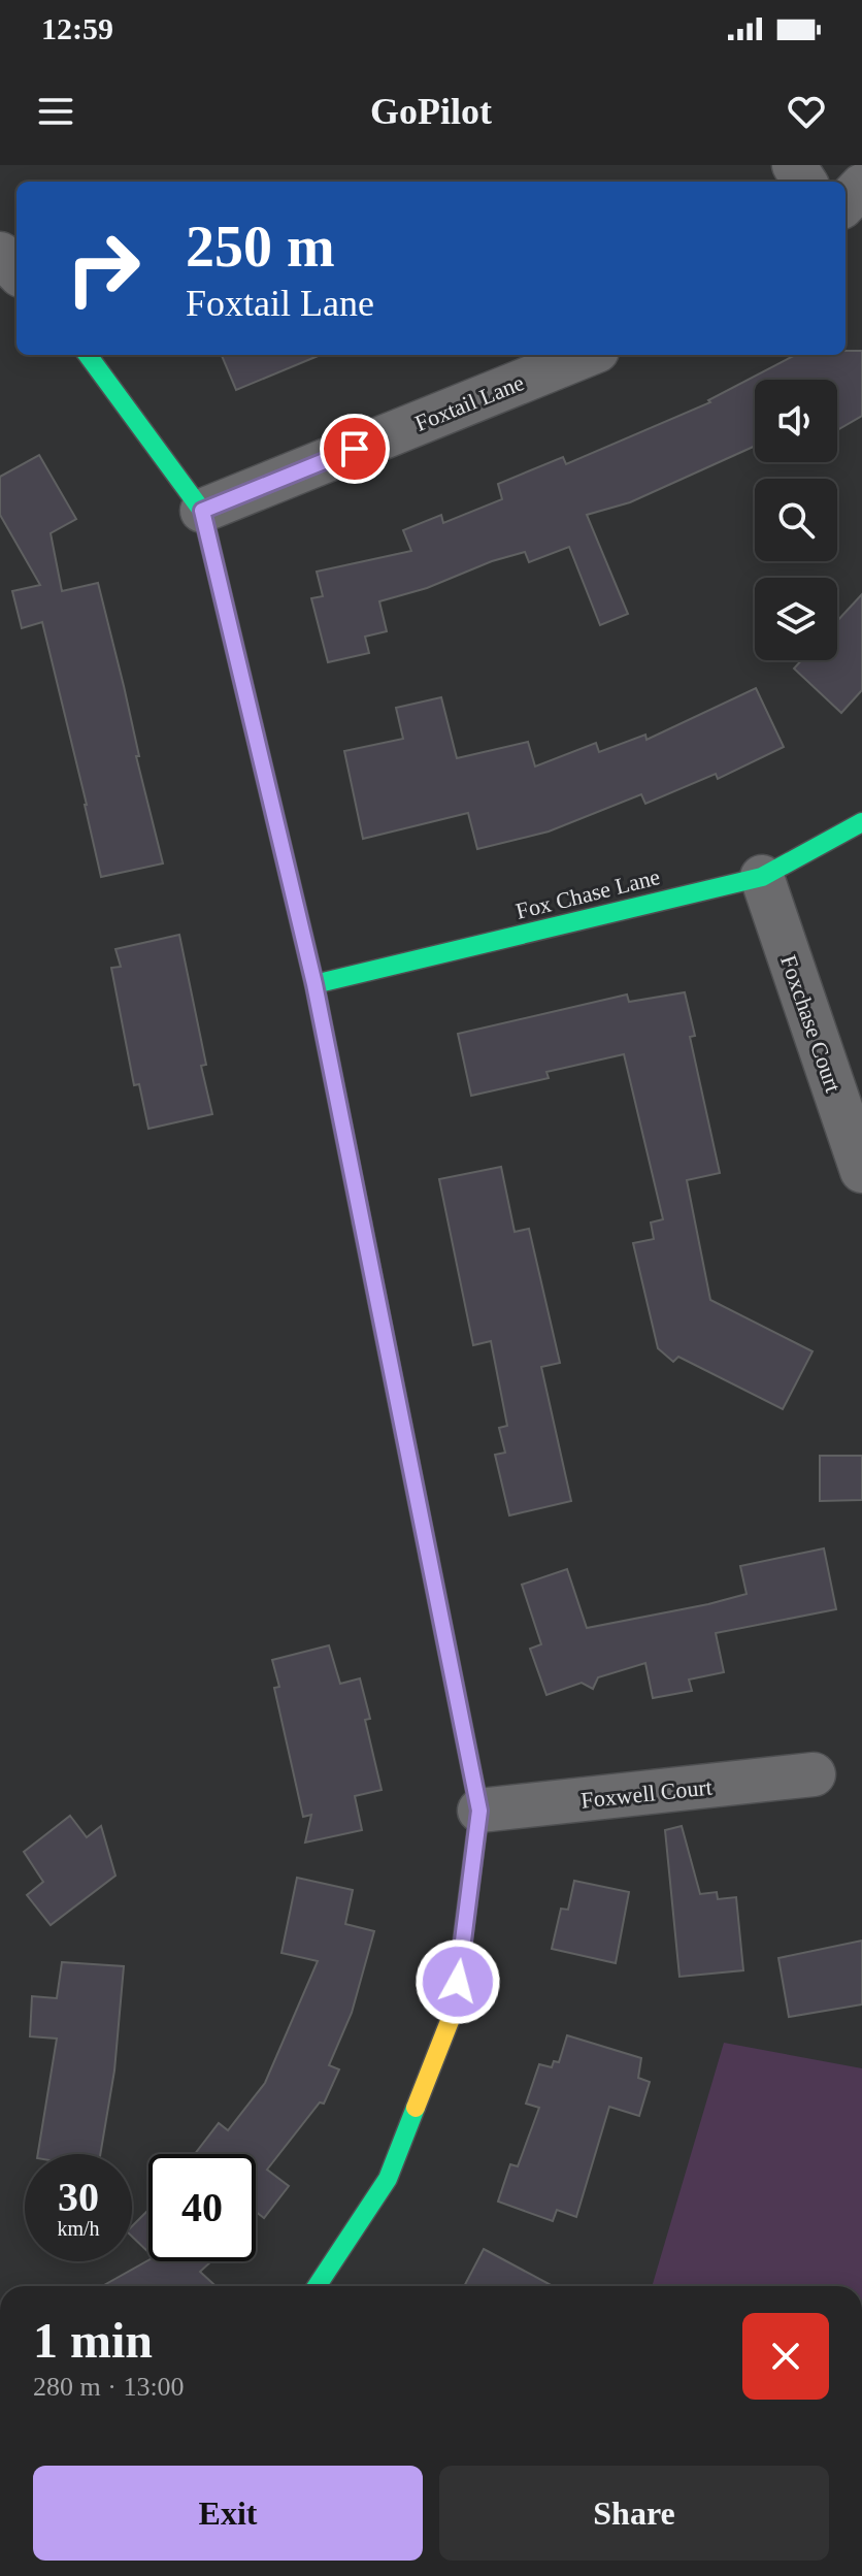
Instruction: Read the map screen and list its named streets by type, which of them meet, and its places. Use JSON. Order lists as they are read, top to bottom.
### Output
{
  "streets": {
    "street": [
      "Foxtail Lane",
      "Fox Chase Lane",
      "Foxchase Court",
      "Foxwell Court"
    ]
  },
  "crossings": [
    ["Fox Chase Lane", "Foxchase Court"]
  ],
  "page": {
    "status": "12:59",
    "header": "GoPilot",
    "turn": ["250 m", "Foxtail Lane"],
    "speed": "30 km/h",
    "limit": "40",
    "heading": ["1 min", "280 m · 13:00"],
    "buttons": ["Exit", "Share"]
  }
}
